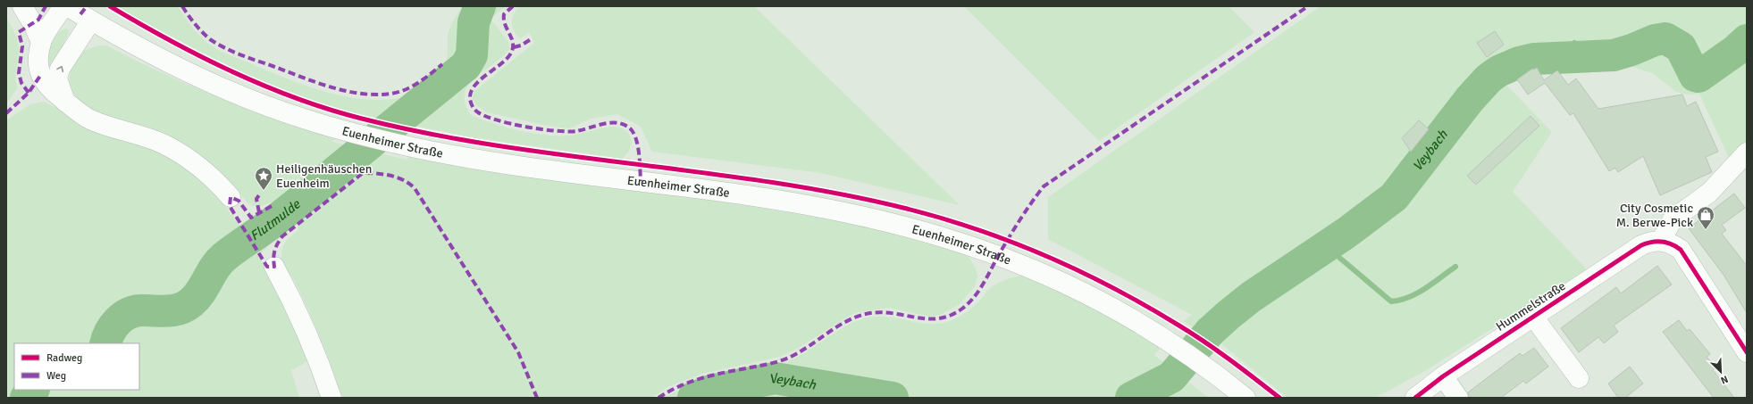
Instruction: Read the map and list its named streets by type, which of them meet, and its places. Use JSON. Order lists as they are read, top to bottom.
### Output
{
  "streets": {
    "street": ["Euenheimer Straße", "Hummelstraße"]
  },
  "water": ["Veybach", "Flutmulde"],
  "places": {
    "place": ["Heiligenhäuschen Euenheim"],
    "shop": ["City Cosmetic M. Berwe-Pick"]
  },
  "legend": ["Radweg", "Weg"],
  "north": "bottom right"
}
